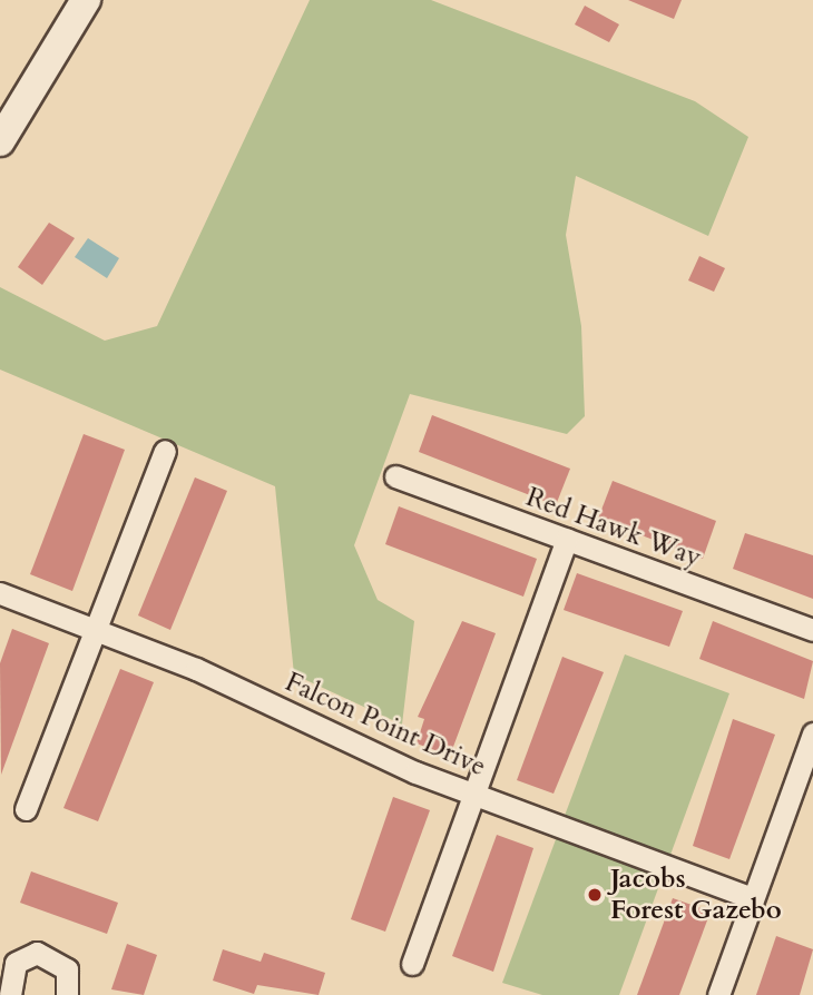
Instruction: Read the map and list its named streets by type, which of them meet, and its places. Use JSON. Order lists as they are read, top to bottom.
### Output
{
  "streets": {
    "street": ["Red Hawk Way", "Falcon Point Drive"]
  },
  "places": ["Jacobs Forest Gazebo"]
}
